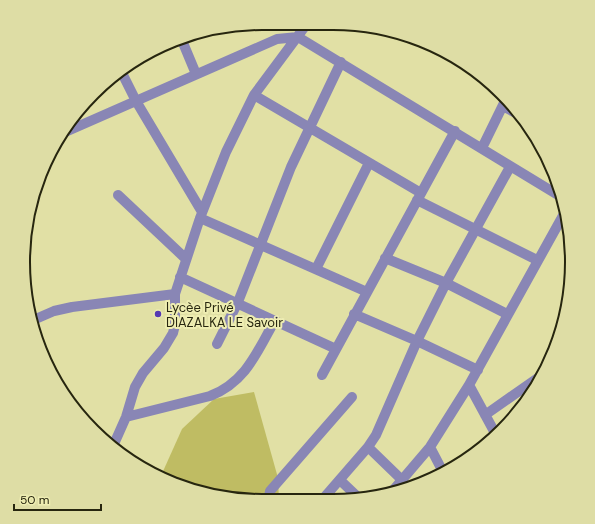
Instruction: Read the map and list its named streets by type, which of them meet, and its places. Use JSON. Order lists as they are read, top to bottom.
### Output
{
  "places": ["Lycèe Privé DIAZALKA LE Savoir"],
  "scale_bar": "50 m"
}
